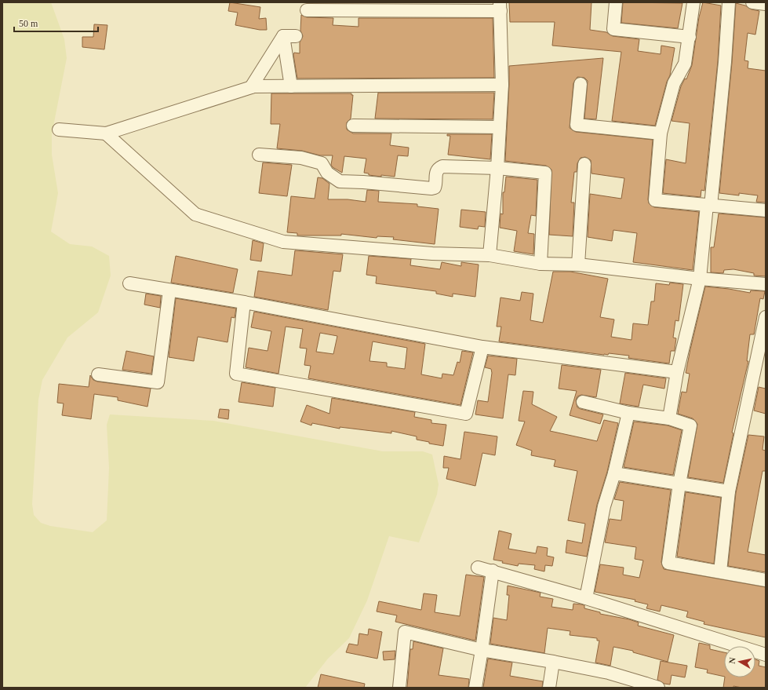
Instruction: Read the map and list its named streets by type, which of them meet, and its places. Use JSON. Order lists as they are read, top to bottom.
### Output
{
  "scale_bar": "50 m",
  "north": "left"
}
